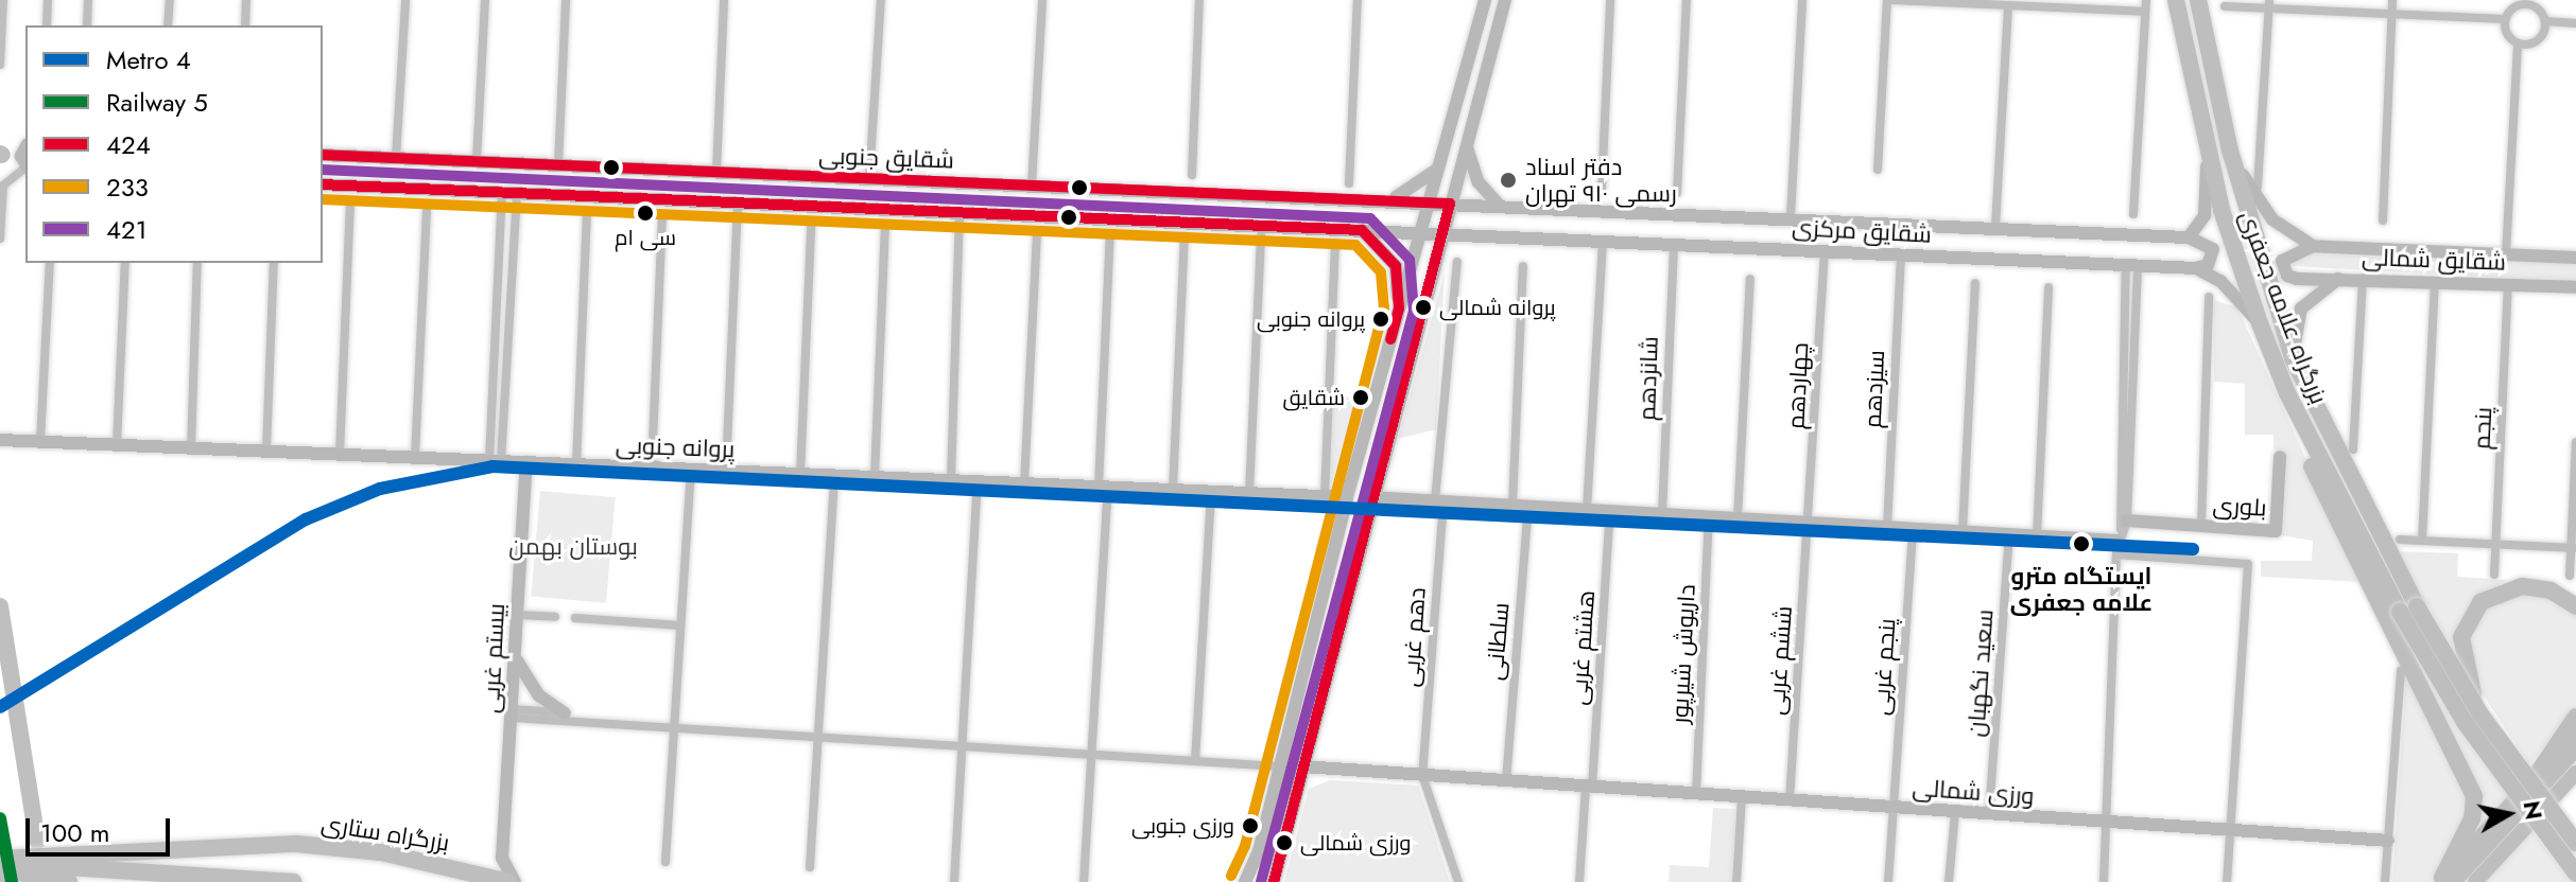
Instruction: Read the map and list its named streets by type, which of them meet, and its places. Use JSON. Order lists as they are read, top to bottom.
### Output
{
  "streets": {
    "highway": ["بزرگراه علامه جعفری", "بزرگراه ستاری"],
    "main road": [
      "شقایق جنوبی",
      "شقایق مرکزی",
      "شقایق شمالی",
      "پروانه جنوبی",
      "بلوری",
      "بیستم غربی",
      "ورزی شمالی"
    ],
    "street": [
      "شانزدهم",
      "چهاردهم",
      "سیزدهم",
      "پنجم",
      "دهم غربی",
      "سلطانی",
      "هشتم غربی",
      "داریوش شیرپور",
      "ششم غربی",
      "پنجم غربی",
      "سعید نگهبان"
    ]
  },
  "crossings": [
    ["شقایق جنوبی", "شقایق مرکزی"],
    ["شقایق مرکزی", "شانزدهم"],
    ["شقایق مرکزی", "چهاردهم"],
    ["شقایق مرکزی", "سیزدهم"],
    ["شقایق شمالی", "بزرگراه علامه جعفری"],
    ["شقایق شمالی", "پنجم"],
    ["چهاردهم", "ششم غربی"],
    ["پروانه جنوبی", "بیستم غربی"],
    ["دهم غربی", "ورزی شمالی"],
    ["سلطانی", "ورزی شمالی"],
    ["هشتم غربی", "ورزی شمالی"],
    ["داریوش شیرپور", "ورزی شمالی"],
    ["ششم غربی", "ورزی شمالی"],
    ["پنجم غربی", "ورزی شمالی"],
    ["سعید نگهبان", "ورزی شمالی"]
  ],
  "parks": ["بوستان بهمن"],
  "places": [
    "دفتر اسناد رسمی ۹۱۰ تهران",
    "سی ام",
    "پروانه شمالی",
    "پروانه جنوبی",
    "شقایق",
    "ایستگاه مترو علامه جعفری",
    "ورزی جنوبی",
    "ورزی شمالی"
  ],
  "lines": [
    "transit line 424",
    "transit line 421",
    "transit line 233",
    "metro line 4",
    "rail line 5"
  ],
  "legend": [
    "Metro 4",
    "Railway 5",
    "424",
    "233",
    "421"
  ],
  "scale_bar": "100 m",
  "north": "right"
}
